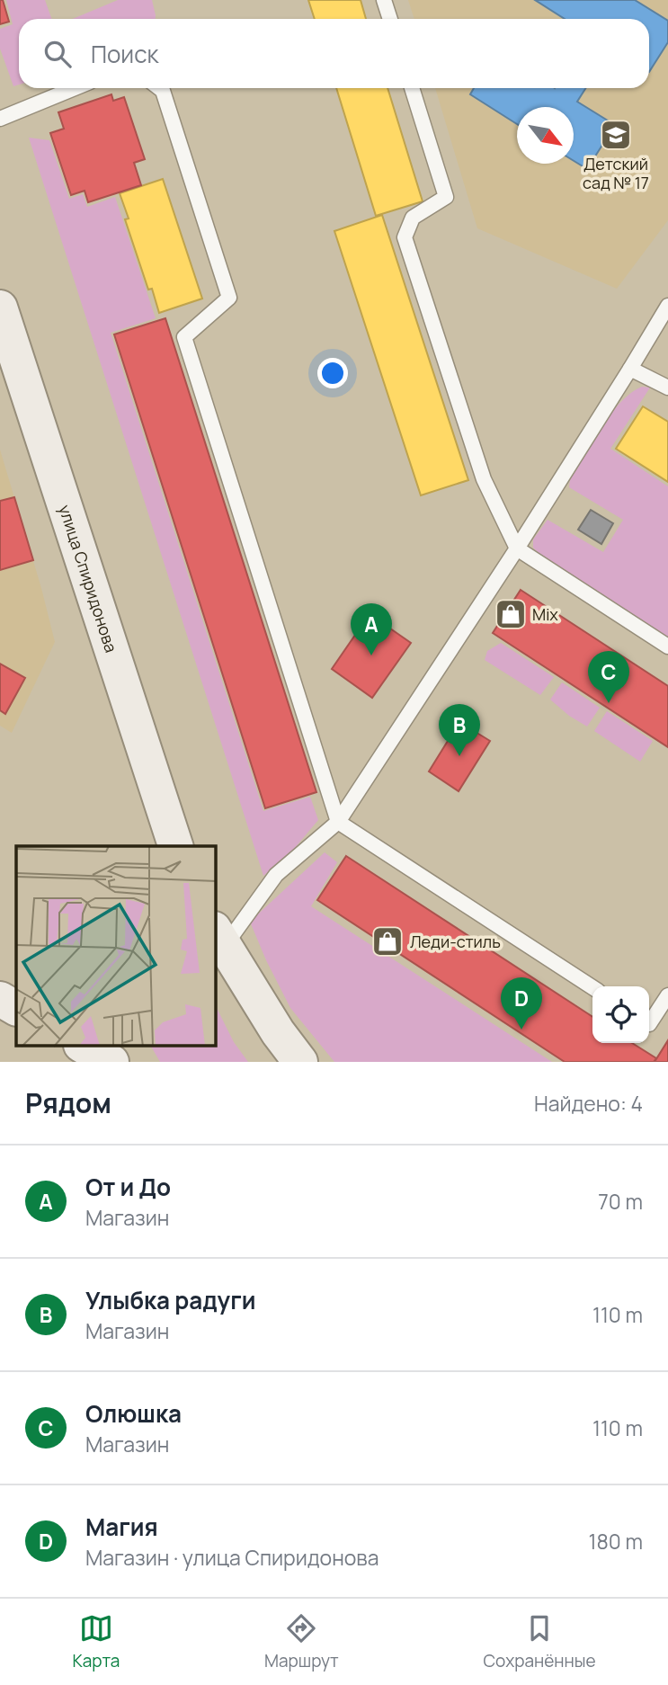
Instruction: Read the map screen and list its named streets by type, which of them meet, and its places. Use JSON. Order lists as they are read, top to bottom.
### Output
{
  "streets": {
    "street": ["улица Спиридонова"]
  },
  "places": {
    "school or university": ["Детский сад № 17"],
    "shop": ["Mix", "Леди-стиль"]
  },
  "north": "bottom right",
  "page": {
    "search": "Поиск",
    "pins": [
      "A",
      "C",
      "B",
      "D"
    ],
    "heading": ["Рядом", "Найдено: 4"],
    "list": [
      {
        "mark": "A",
        "name": "От и До",
        "note": "Магазин",
        "value": "70 m"
      },
      {
        "mark": "B",
        "name": "Улыбка радуги",
        "note": "Магазин",
        "value": "110 m"
      },
      {
        "mark": "C",
        "name": "Олюшка",
        "note": "Магазин",
        "value": "110 m"
      },
      {
        "mark": "D",
        "name": "Магия",
        "note": "Магазин · улица Спиридонова",
        "value": "180 m"
      }
    ],
    "nav": ["Карта", "Маршрут", "Сохранённые"]
  }
}
